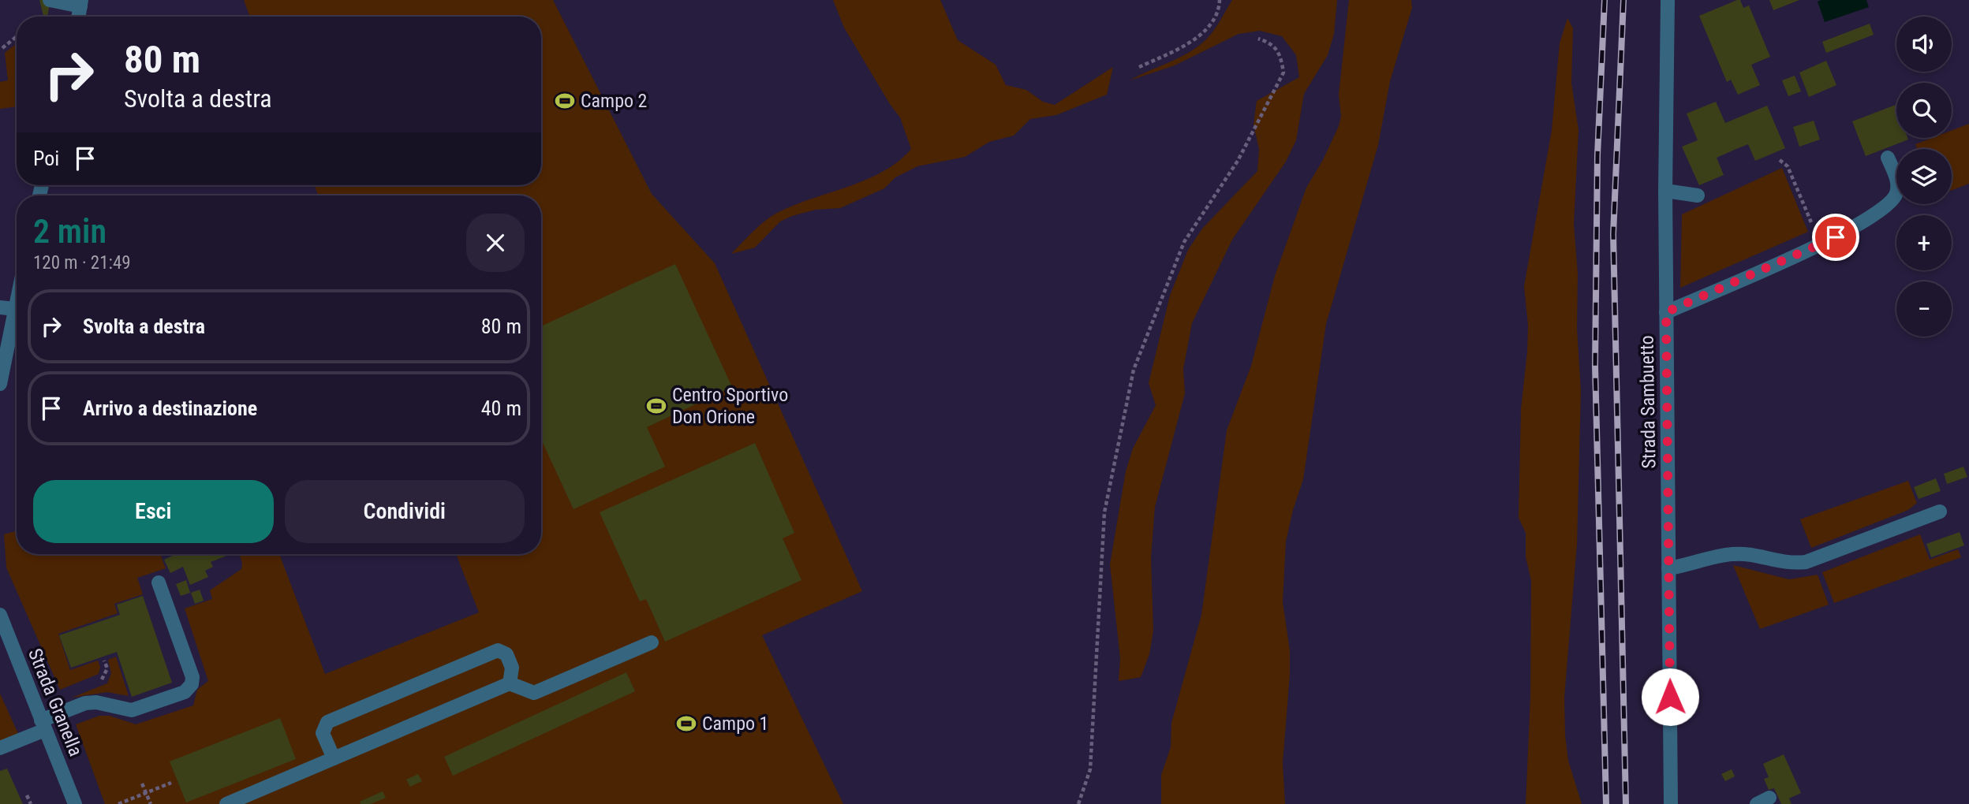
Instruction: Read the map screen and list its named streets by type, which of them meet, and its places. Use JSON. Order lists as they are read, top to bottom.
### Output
{
  "streets": {
    "street": ["Strada Sambuetto", "Strada Granella"]
  },
  "places": {
    "sports": ["Campo 2", "Centro Sportivo Don Orione", "Campo 1"]
  },
  "page": {
    "map_buttons": ["+", "−"],
    "turn": ["80 m", "Svolta a destra"],
    "then": "Poi",
    "heading": ["2 min", "120 m · 21:49"],
    "list": [
      {
        "name": "Svolta a destra",
        "value": "80 m"
      },
      {
        "name": "Arrivo a destinazione",
        "value": "40 m"
      }
    ],
    "buttons": ["Esci", "Condividi"]
  }
}
